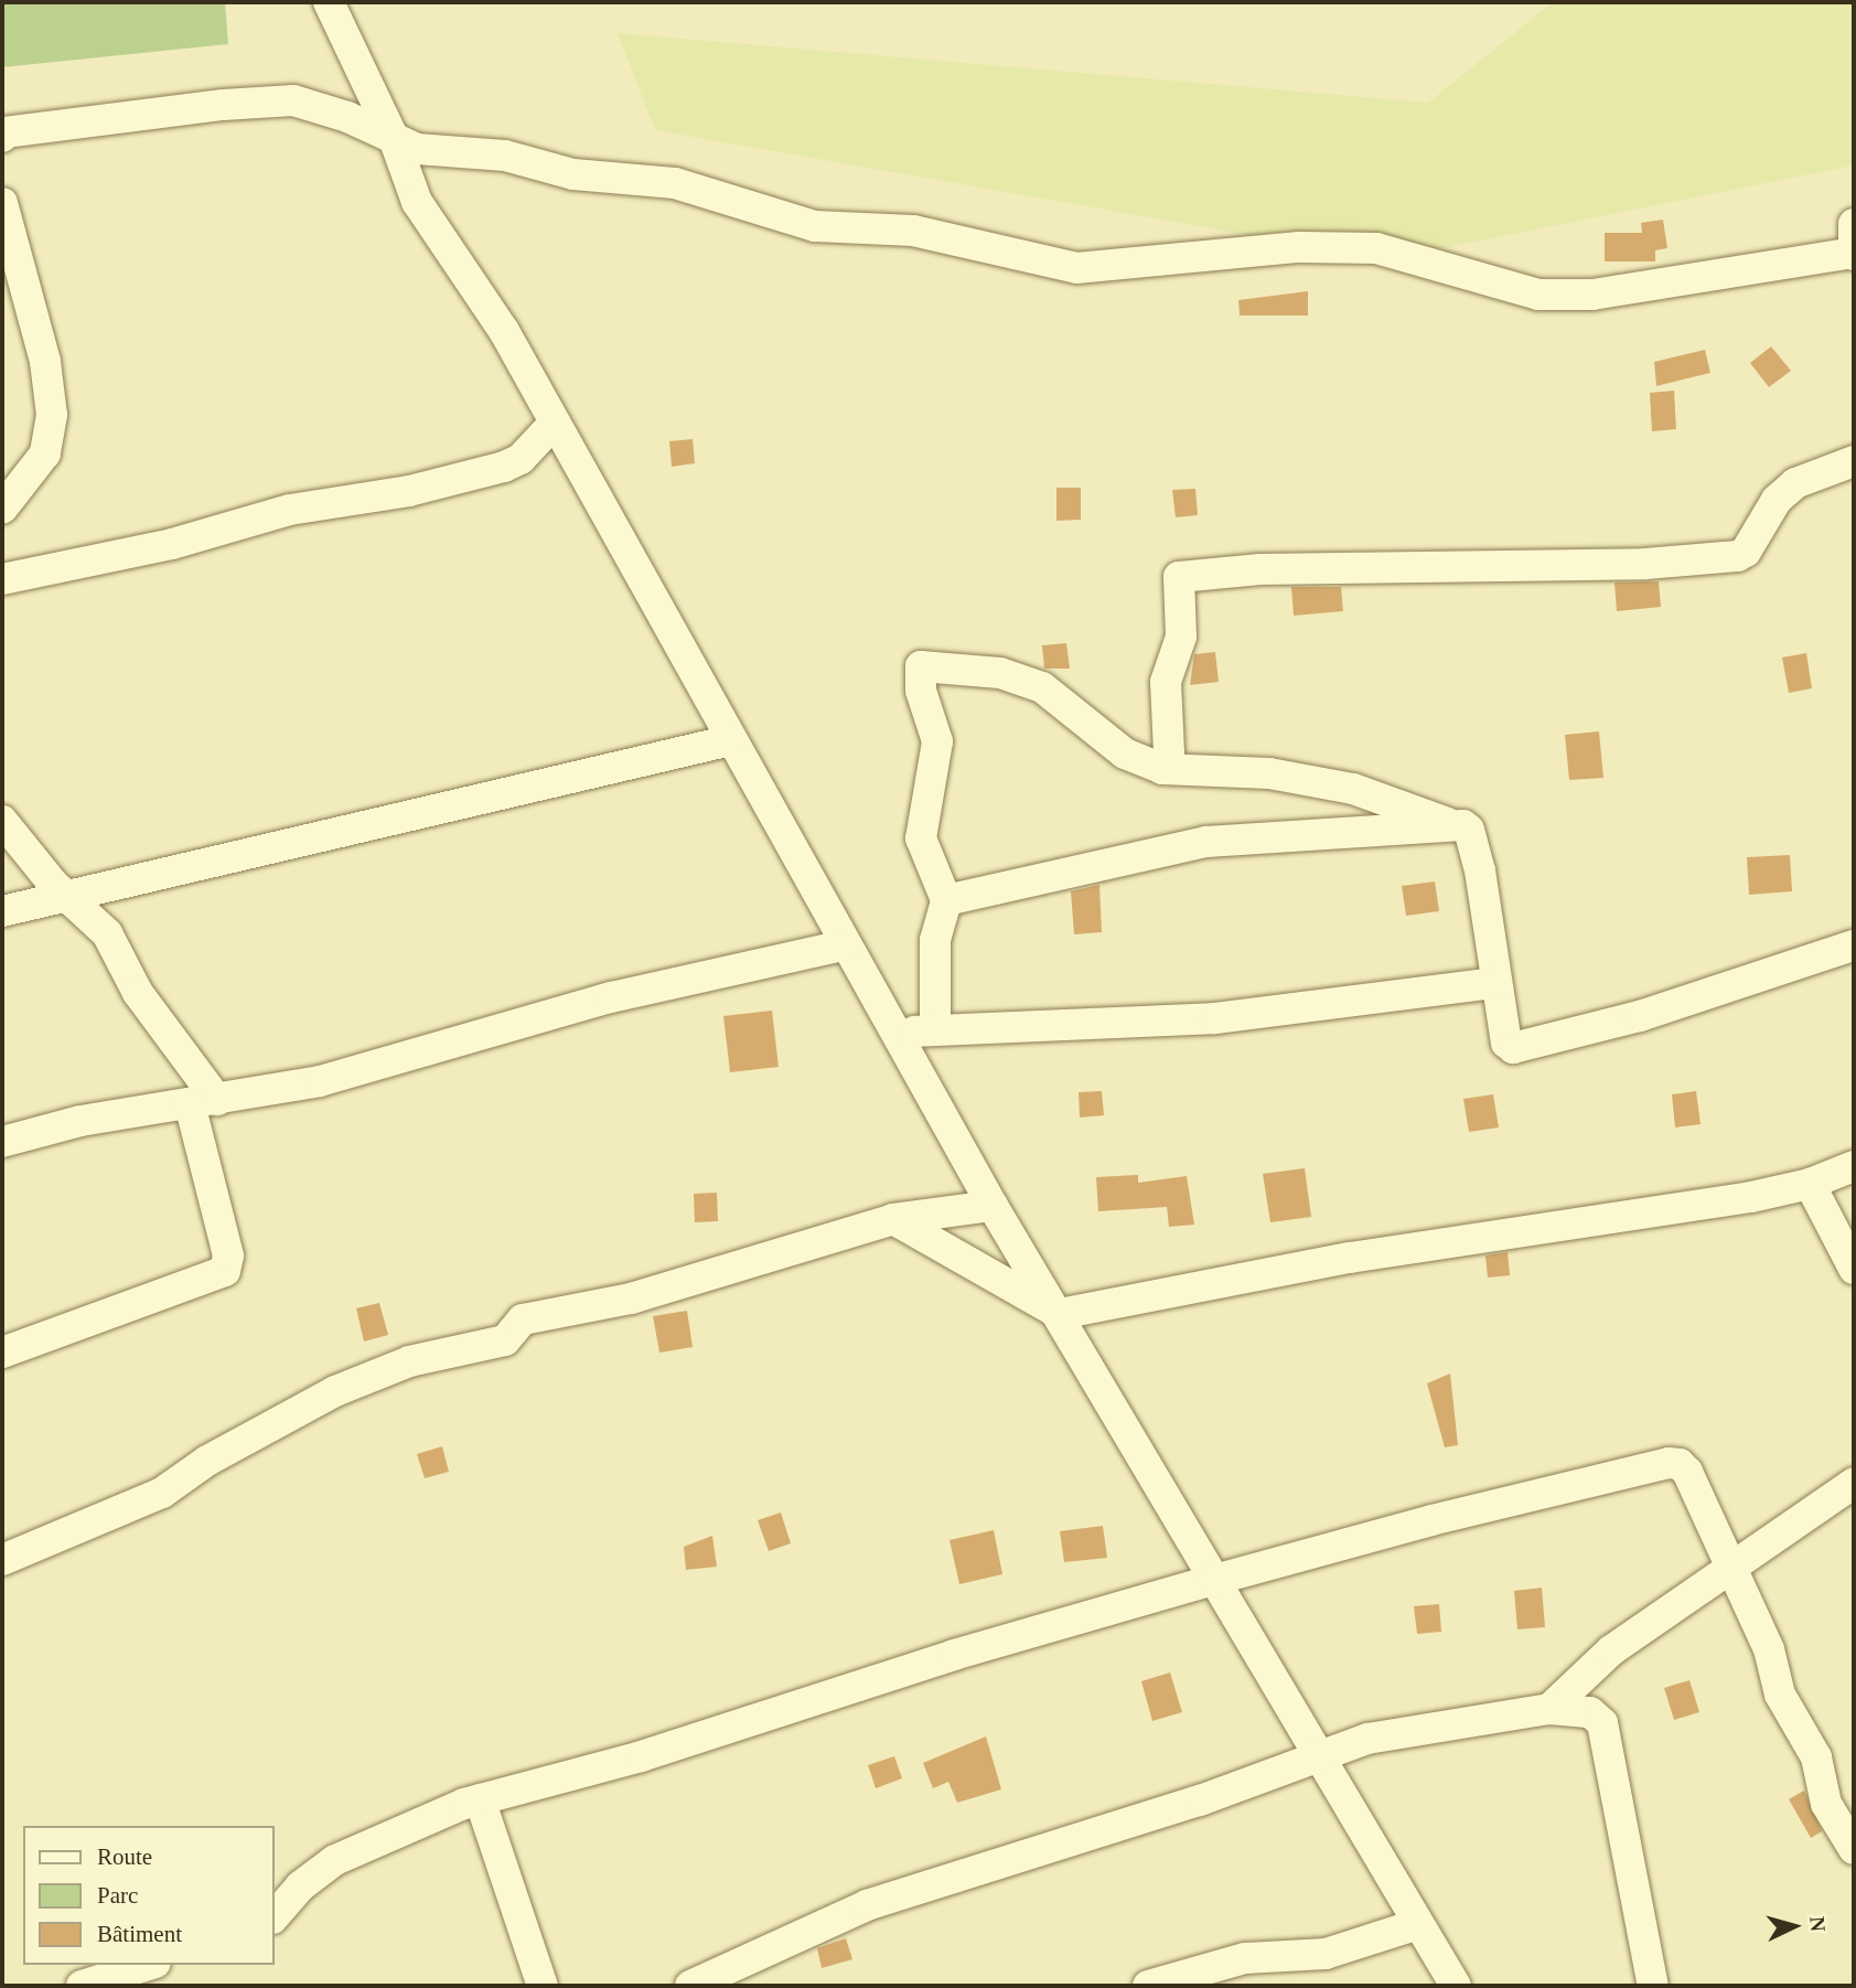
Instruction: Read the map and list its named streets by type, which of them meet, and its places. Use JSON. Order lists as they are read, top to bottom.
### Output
{
  "legend": ["Route", "Parc", "Bâtiment"],
  "north": "right"
}
